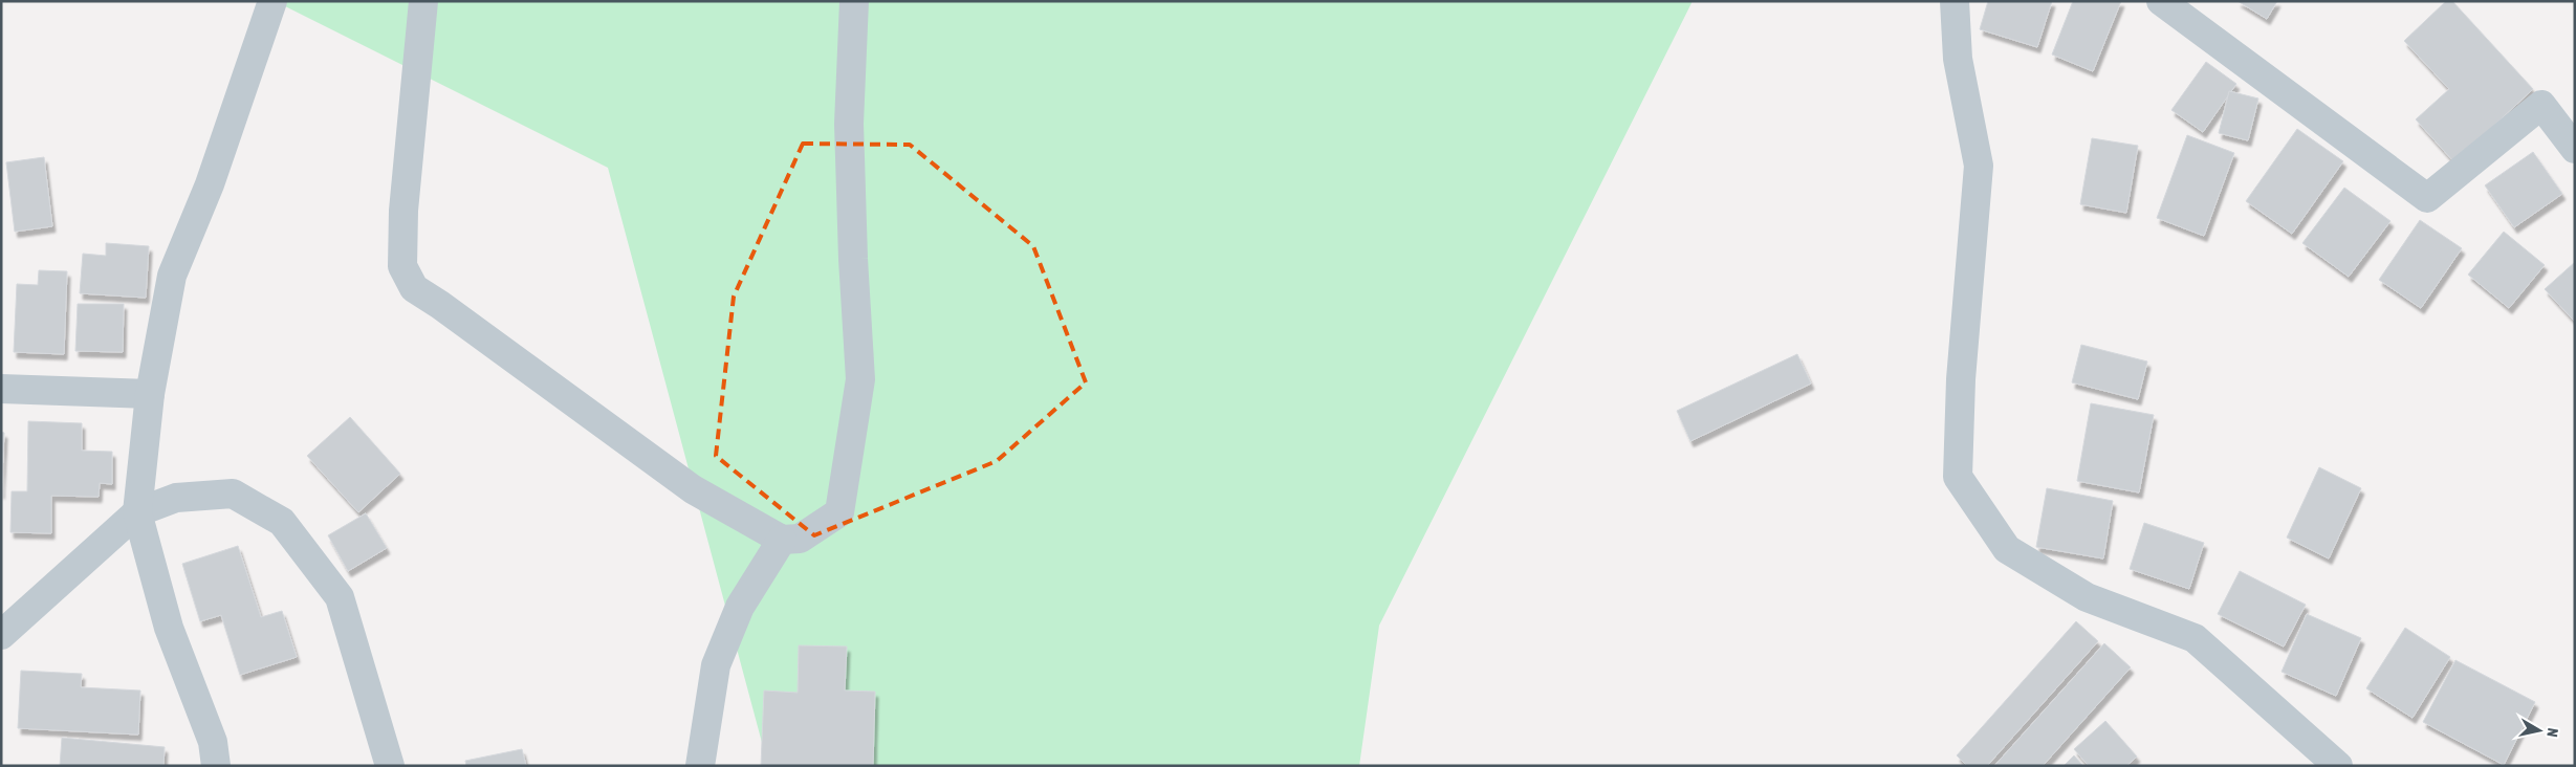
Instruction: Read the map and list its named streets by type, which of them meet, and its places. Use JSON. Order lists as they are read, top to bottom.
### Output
{
  "north": "right"
}
